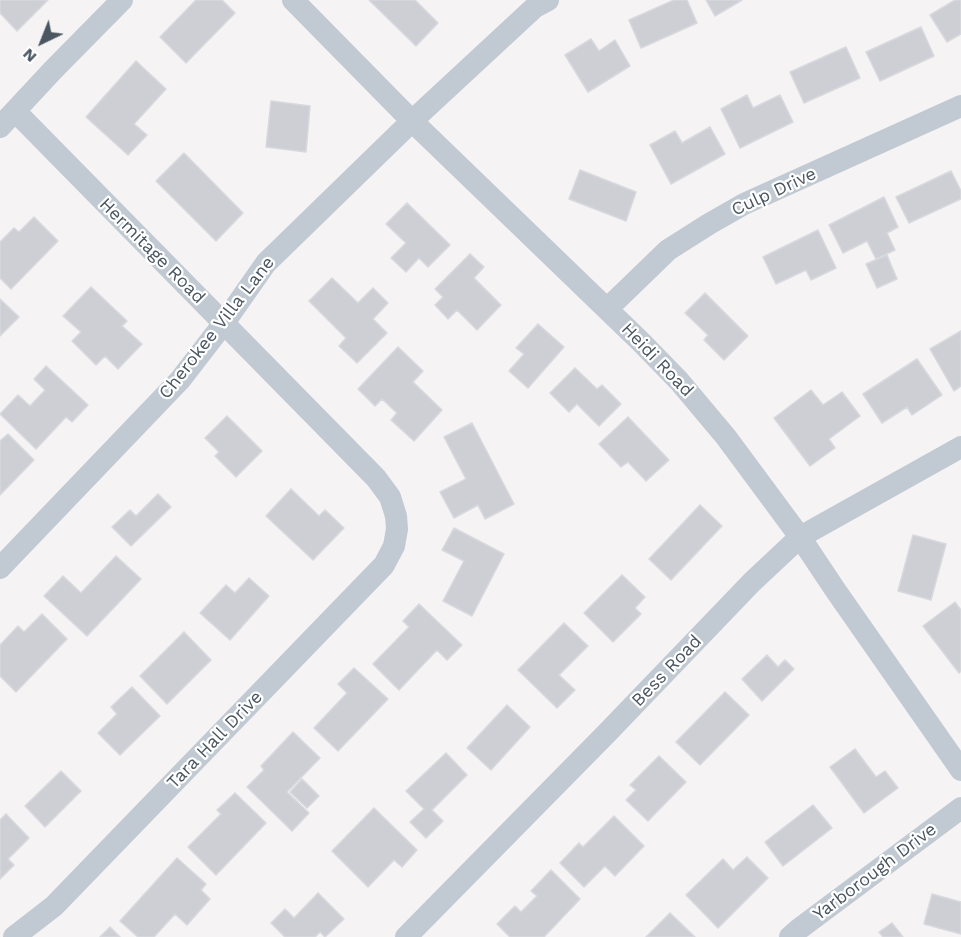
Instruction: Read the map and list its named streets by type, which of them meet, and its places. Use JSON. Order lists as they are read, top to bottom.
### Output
{
  "streets": {
    "street": [
      "Culp Drive",
      "Hermitage Road",
      "Cherokee Villa Lane",
      "Heidi Road",
      "Bess Road",
      "Tara Hall Drive",
      "Yarborough Drive"
    ]
  },
  "crossings": [
    ["Culp Drive", "Heidi Road"],
    ["Hermitage Road", "Cherokee Villa Lane"],
    ["Hermitage Road", "Tara Hall Drive"],
    ["Cherokee Villa Lane", "Heidi Road"],
    ["Heidi Road", "Bess Road"]
  ],
  "north": "bottom left"
}
